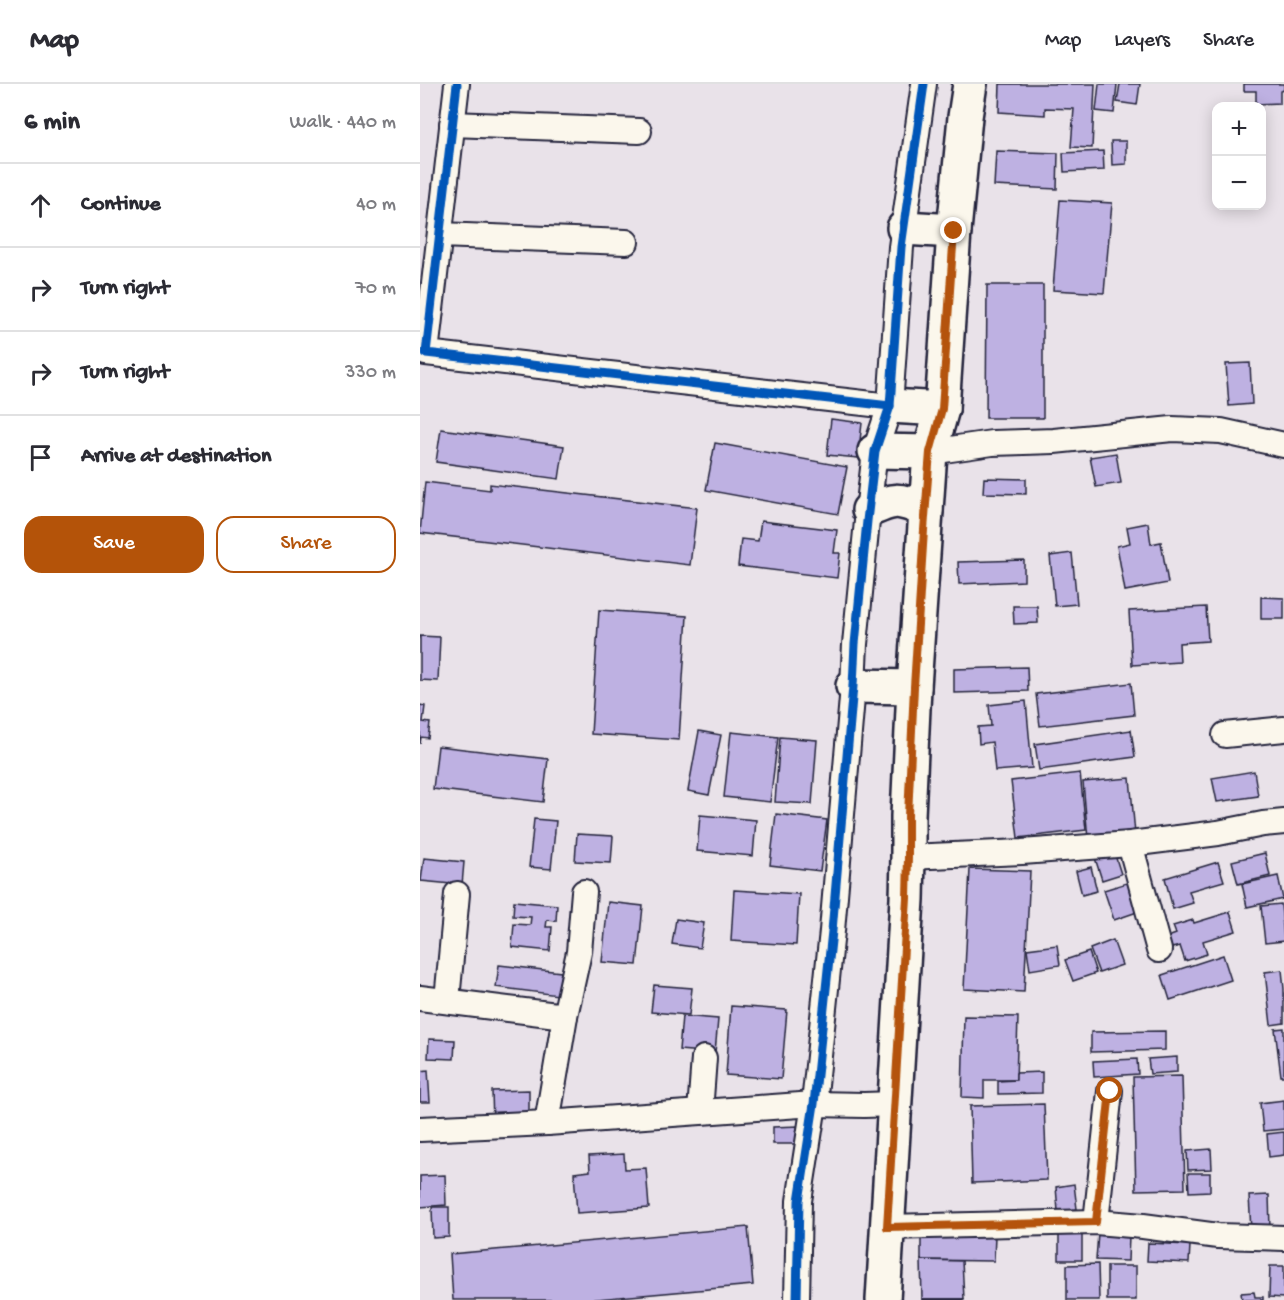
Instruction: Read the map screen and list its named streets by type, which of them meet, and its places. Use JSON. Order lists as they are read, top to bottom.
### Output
{
  "page": {
    "header": "Map",
    "nav": ["Map", "Layers", "Share"],
    "heading": ["6 min", "Walk · 440 m"],
    "map_buttons": ["+", "−"],
    "list": [
      ["Continue", "40 m"],
      ["Turn right", "70 m"],
      ["Turn right", "330 m"],
      "Arrive at destination"
    ],
    "buttons": ["Save", "Share"]
  }
}
